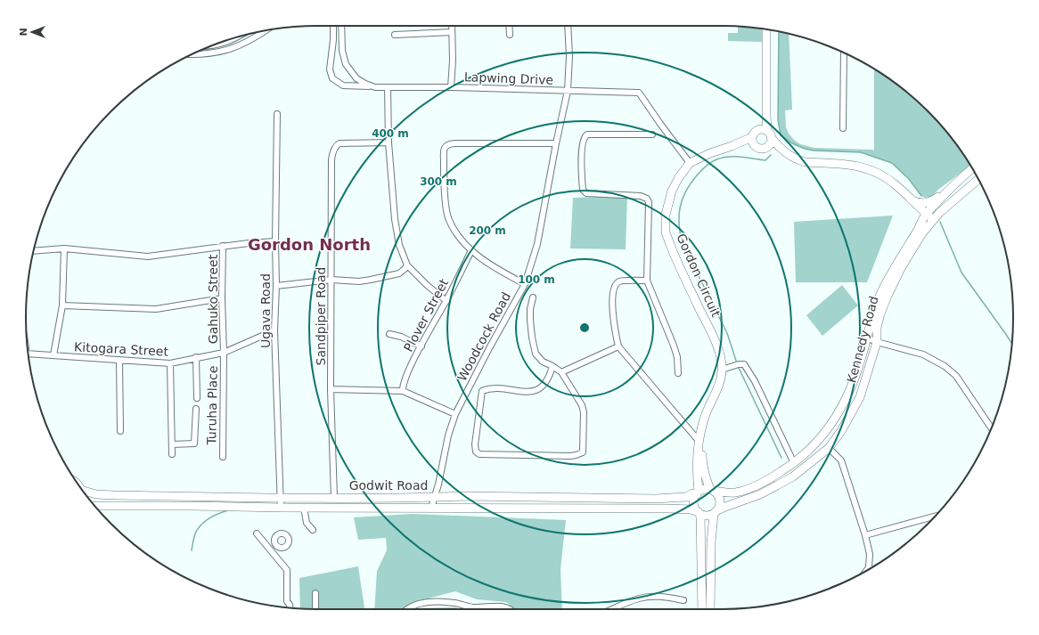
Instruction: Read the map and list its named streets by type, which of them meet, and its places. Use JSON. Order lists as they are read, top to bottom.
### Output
{
  "streets": {
    "main road": ["Gordon Circuit", "Kennedy Road", "Godwit Road"],
    "street": [
      "Lapwing Drive",
      "Gahuko Street",
      "Ugava Road",
      "Plover Street",
      "Sandpiper Road",
      "Woodcock Road",
      "Kitogara Street",
      "Turuha Place"
    ]
  },
  "crossings": [
    ["Lapwing Drive", "Gordon Circuit"],
    ["Lapwing Drive", "Woodcock Road"],
    ["Gordon Circuit", "Kennedy Road"],
    ["Gordon Circuit", "Godwit Road"],
    ["Gahuko Street", "Kitogara Street"],
    ["Gahuko Street", "Turuha Place"],
    ["Ugava Road", "Kitogara Street"],
    ["Ugava Road", "Godwit Road"],
    ["Sandpiper Road", "Godwit Road"],
    ["Woodcock Road", "Godwit Road"],
    ["Kennedy Road", "Godwit Road"],
    ["Kitogara Street", "Turuha Place"]
  ],
  "districts": ["Gordon North"],
  "north": "left",
  "rings": [
    "400 m",
    "300 m",
    "200 m",
    "100 m"
  ]
}
